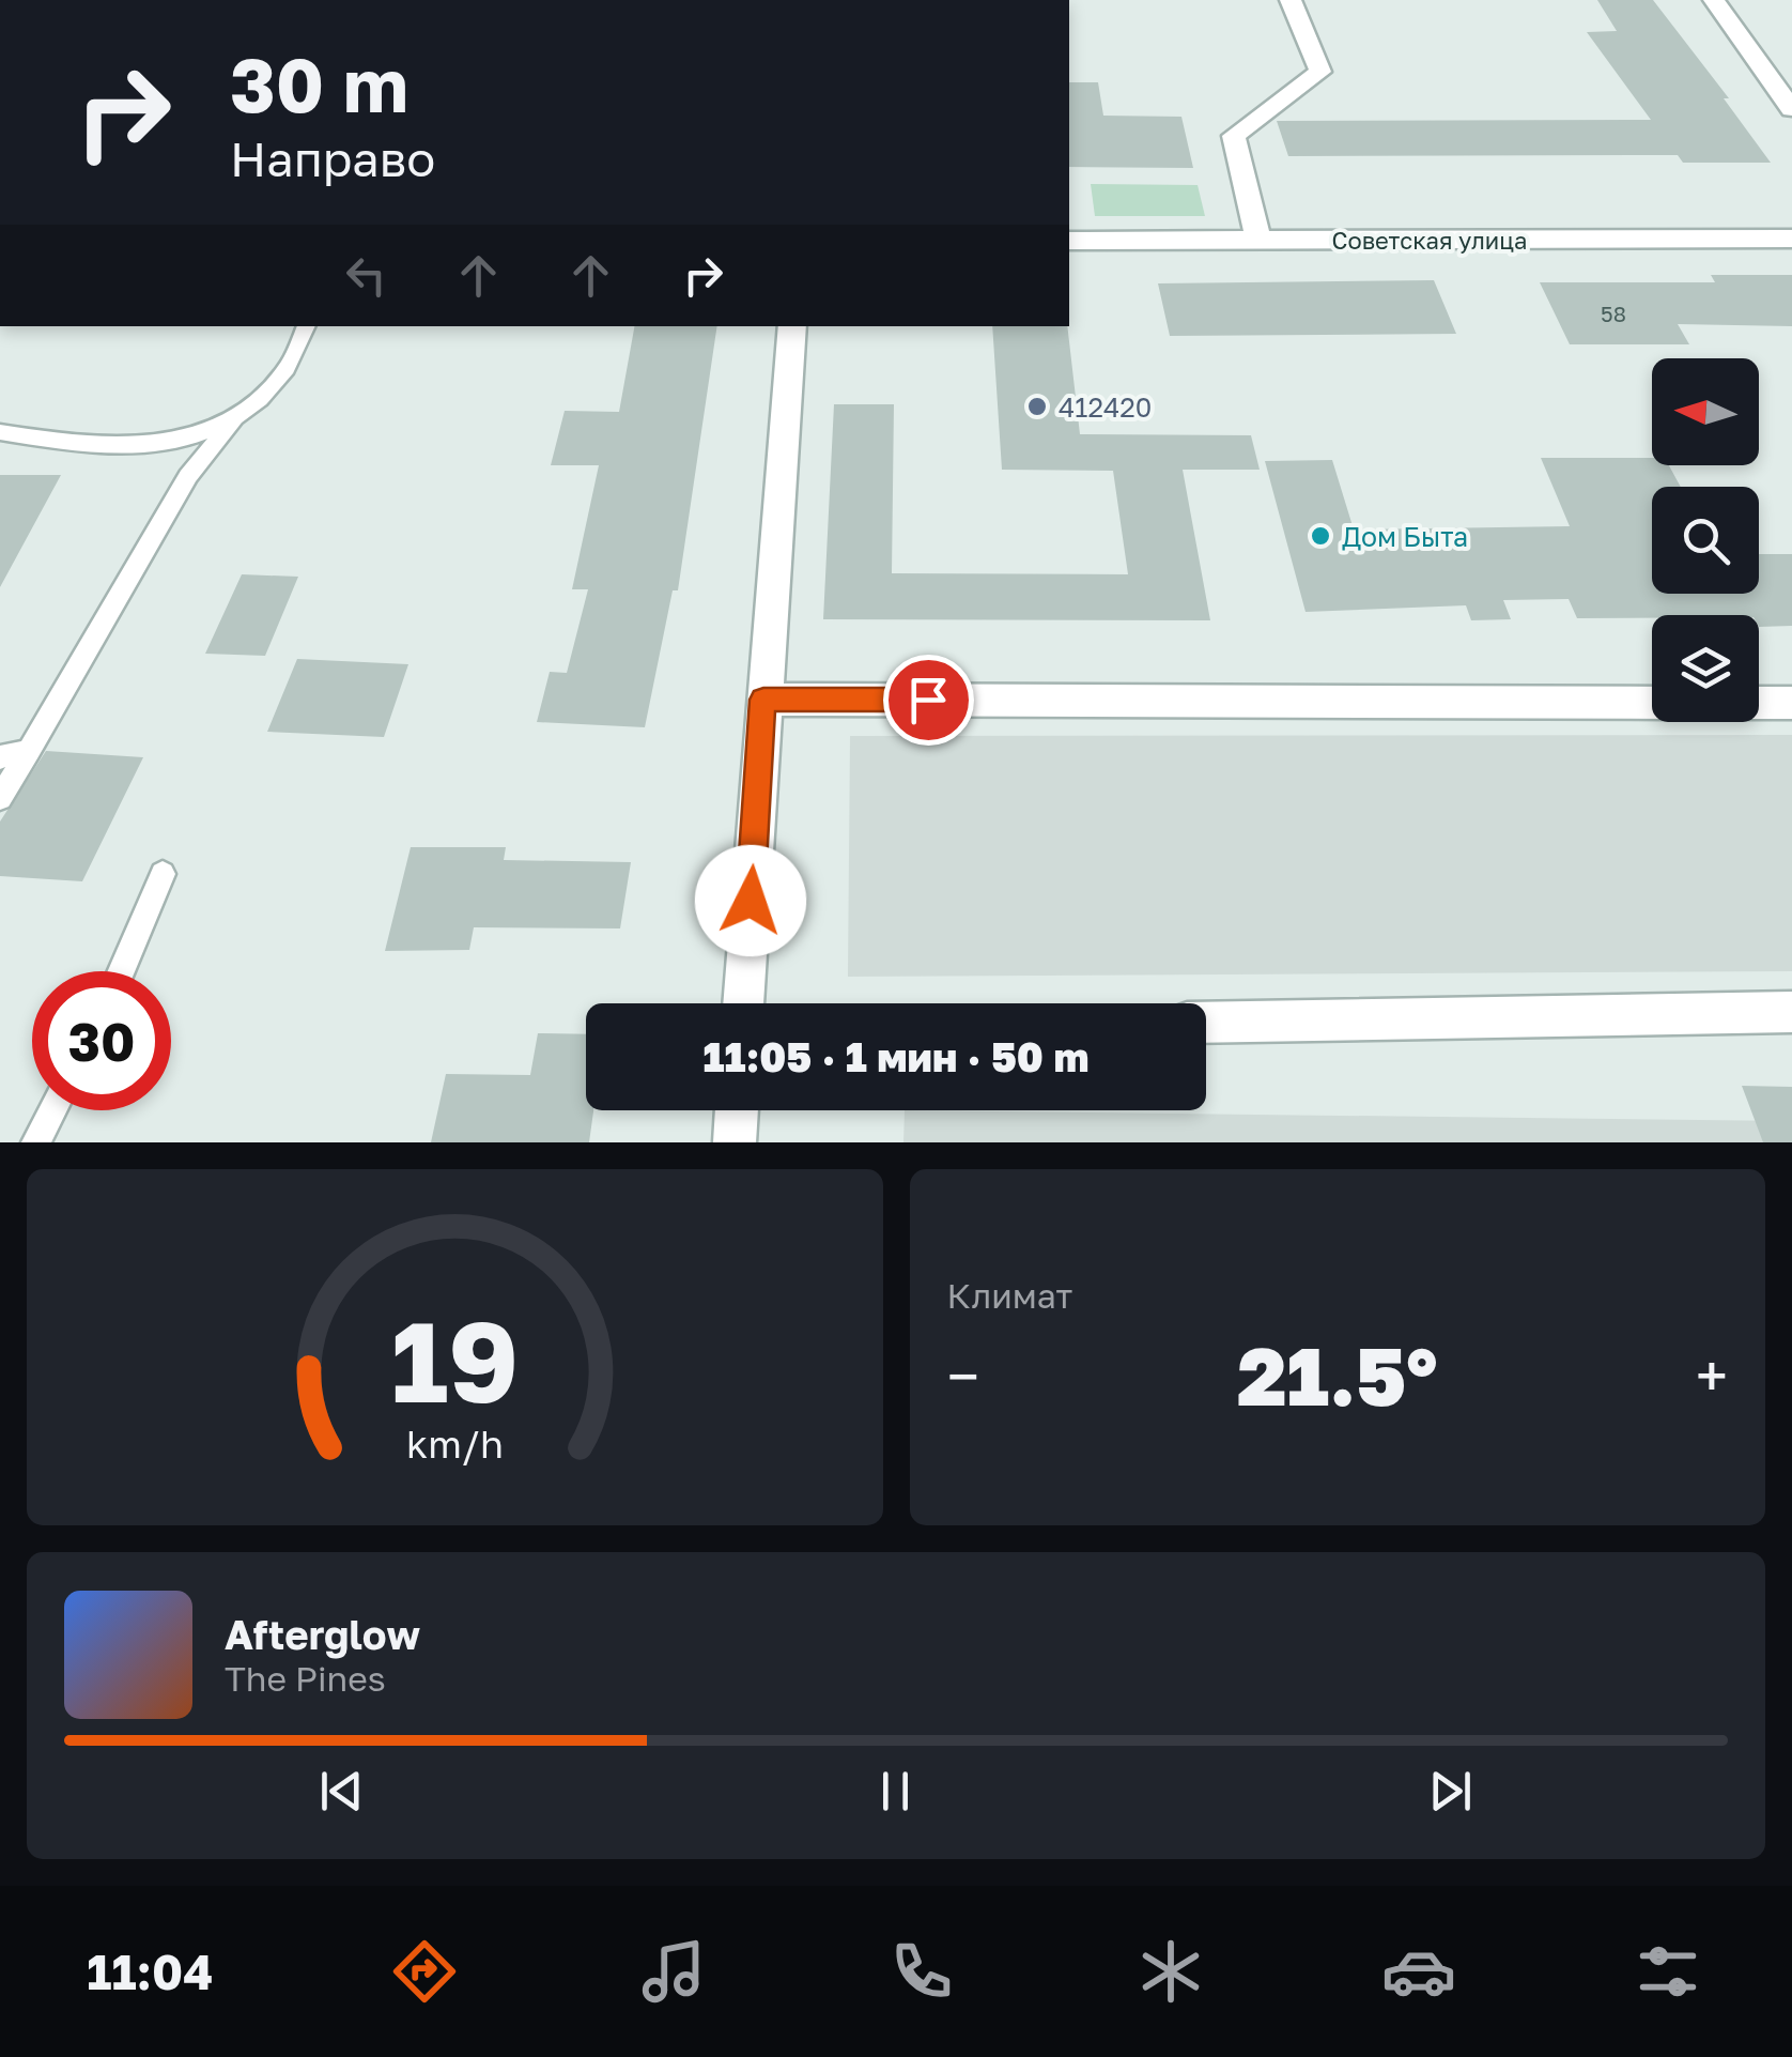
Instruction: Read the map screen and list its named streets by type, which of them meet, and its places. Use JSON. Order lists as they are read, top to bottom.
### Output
{
  "streets": {
    "street": ["Советская улица"]
  },
  "places": ["412420", "Дом Быта"],
  "house_numbers": ["58"],
  "north": "left",
  "page": {
    "turn": ["30 m", "Направо"],
    "limit": "30",
    "trip": "11:05 · 1 мин · 50 m",
    "tile": "Климат",
    "heat": ["−", "21.5°", "+"],
    "song": ["Afterglow", "The Pines"],
    "tabs": "11:04",
    "gauge": ["19", "km/h"]
  }
}
